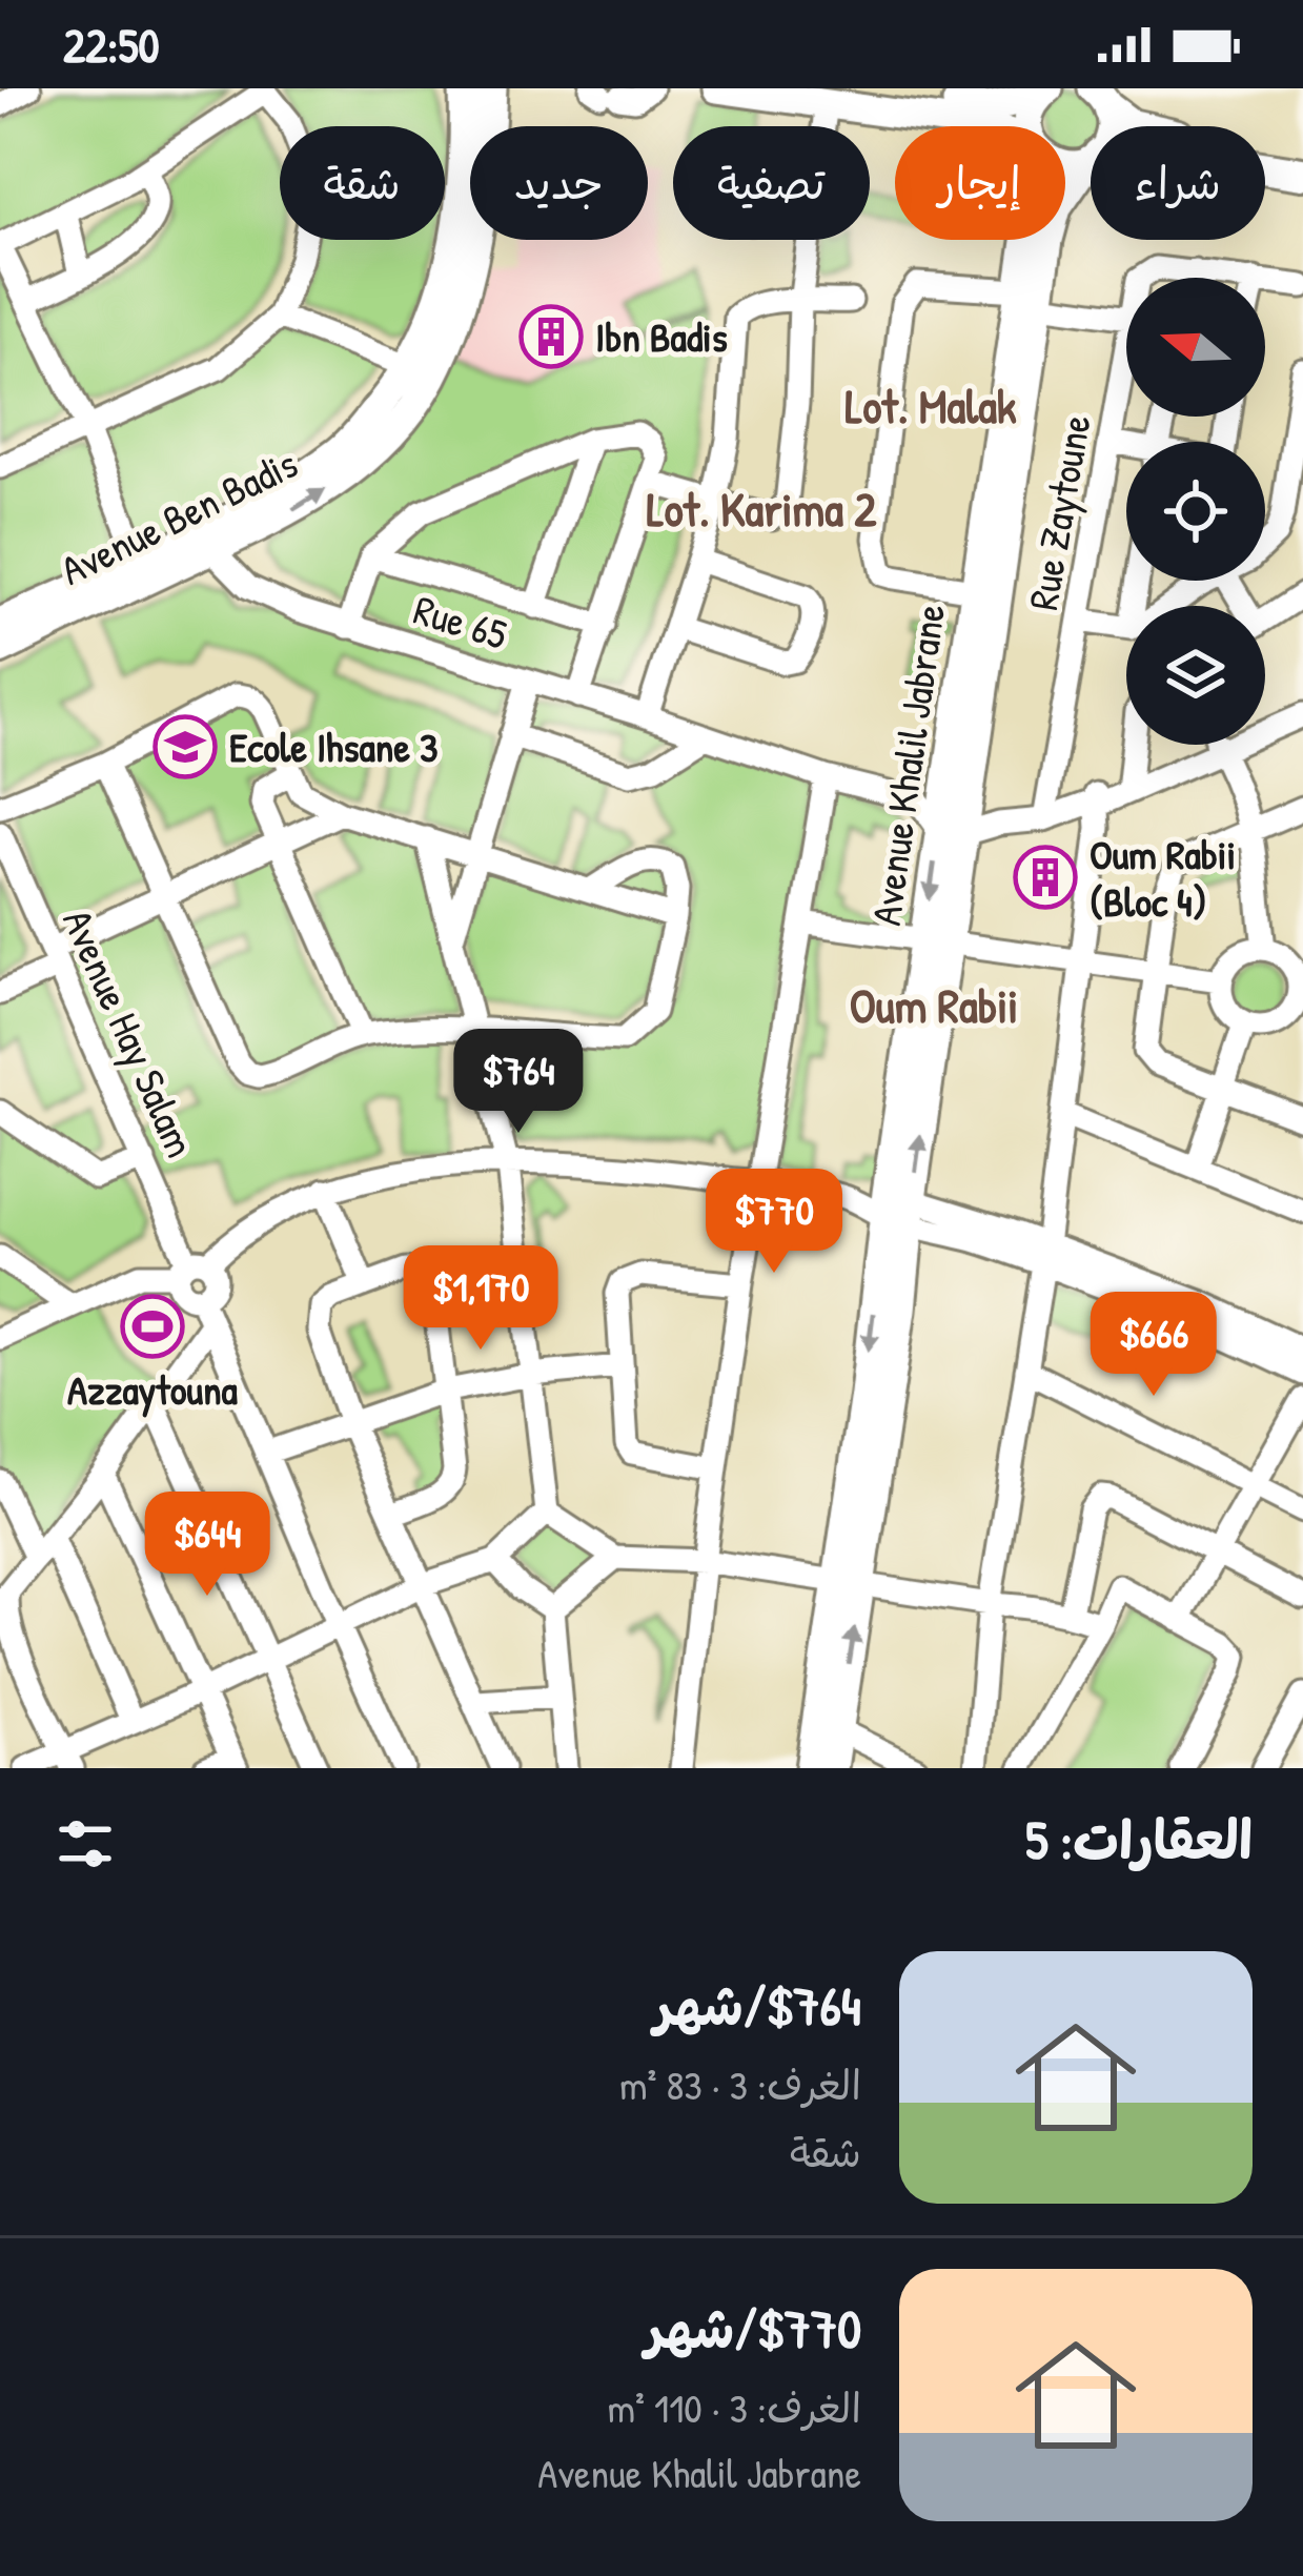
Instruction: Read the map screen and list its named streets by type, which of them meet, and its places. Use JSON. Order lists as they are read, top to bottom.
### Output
{
  "streets": {
    "main road": ["Avenue Ben Badis", "Avenue Khalil Jabrane"],
    "street": ["Rue Zaytoune", "Rue 65", "Avenue Hay Salam"]
  },
  "crossings": [
    ["Avenue Ben Badis", "Rue 65"]
  ],
  "districts": ["Lot. Malak", "Lot. Karima 2", "Oum Rabii"],
  "places": {
    "building": ["Ibn Badis", "Oum Rabii (Bloc 4)"],
    "school or university": ["Ecole Ihsane 3"],
    "sports": ["Azzaytouna"]
  },
  "north": "left",
  "page": {
    "status": "22:50",
    "chip": [
      "شراء",
      "إيجار",
      "تصفية",
      "جديد",
      "شقة"
    ],
    "price": [
      "$764",
      "$770",
      "$1,170",
      "$666",
      "$644"
    ],
    "heading": "العقارات: 5",
    "list": [
      {
        "name": "$764/شهر",
        "note": "الغرف: 3 · 83 m² · شقة"
      },
      {
        "name": "$770/شهر",
        "note": "الغرف: 3 · 110 m² · Avenue Khalil Jabrane"
      }
    ]
  }
}
